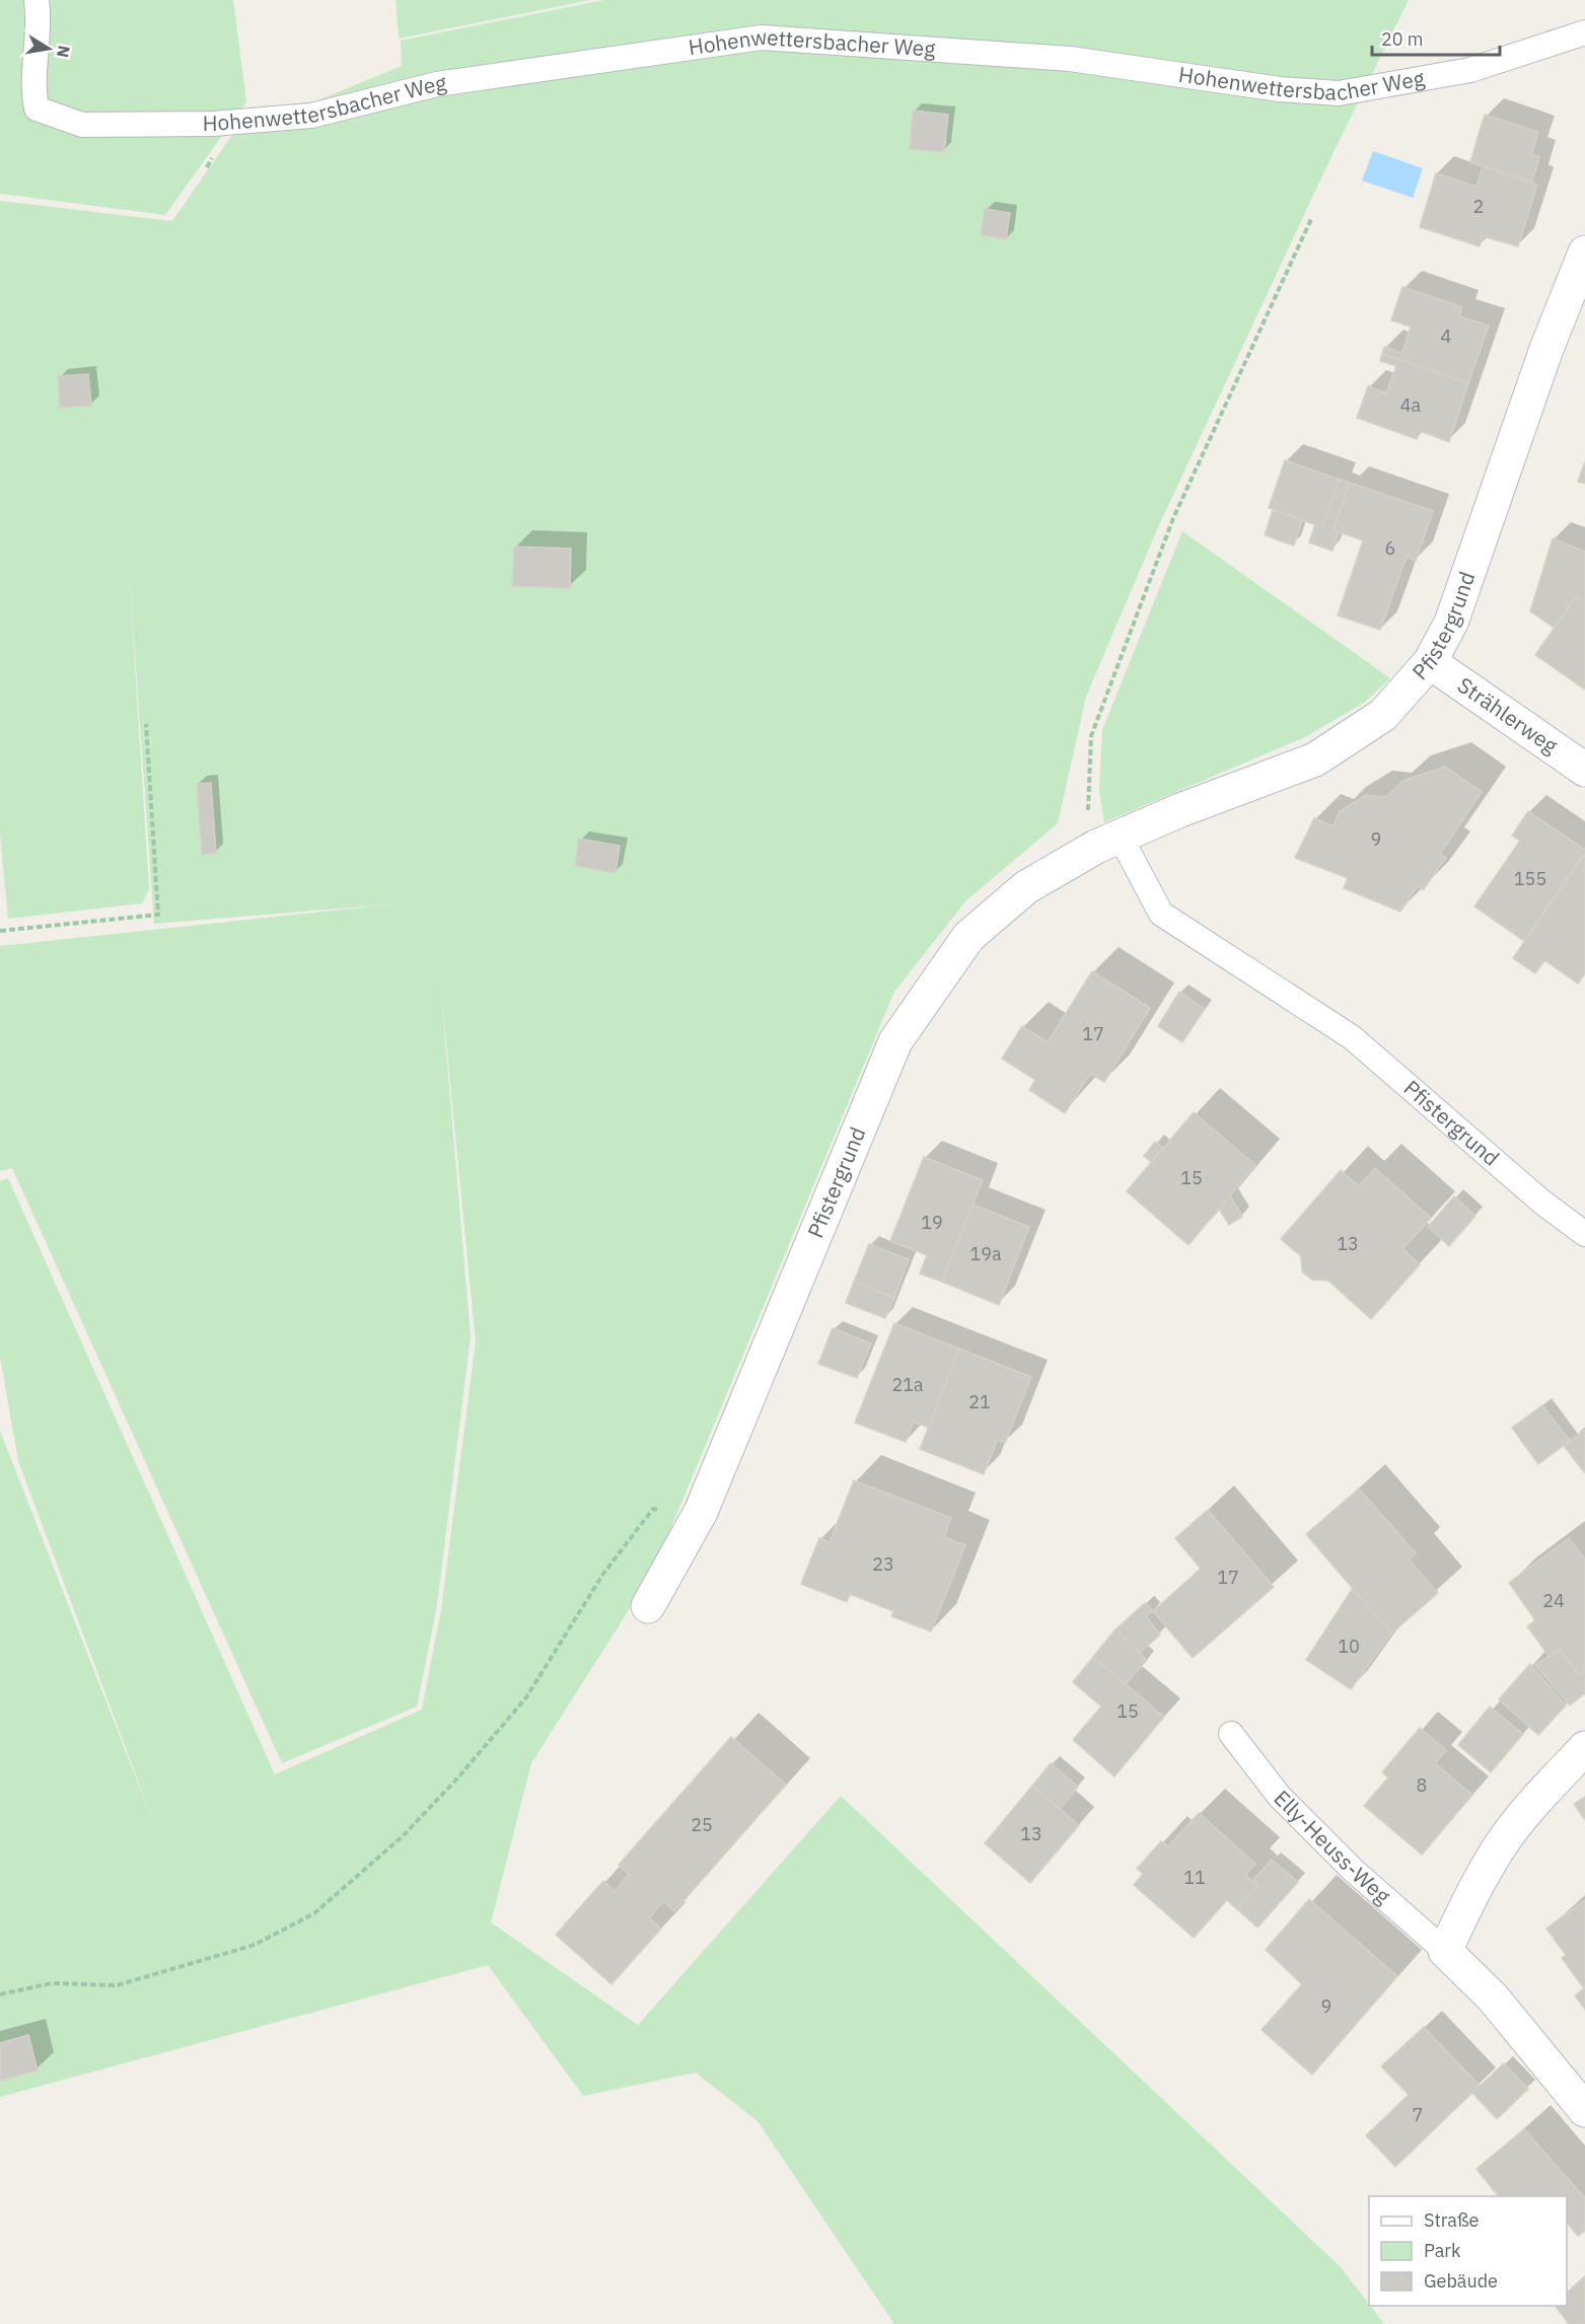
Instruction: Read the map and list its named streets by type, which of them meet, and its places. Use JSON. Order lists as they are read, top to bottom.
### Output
{
  "streets": {
    "street": ["Pfistergrund", "Strählerweg", "Elly-Heuss-Weg"],
    "lane": ["Hohenwettersbacher Weg"]
  },
  "crossings": [
    ["Pfistergrund", "Strählerweg"]
  ],
  "house_numbers": [
    "2",
    "4",
    "4a",
    "6",
    "9",
    "155",
    "17",
    "15",
    "19",
    "13",
    "19a",
    "21a",
    "21",
    "23",
    "17",
    "24",
    "10",
    "15",
    "8",
    "25",
    "13",
    "11",
    "9",
    "7"
  ],
  "legend": ["Straße", "Park", "Gebäude"],
  "scale_bar": "20 m",
  "north": "right"
}
